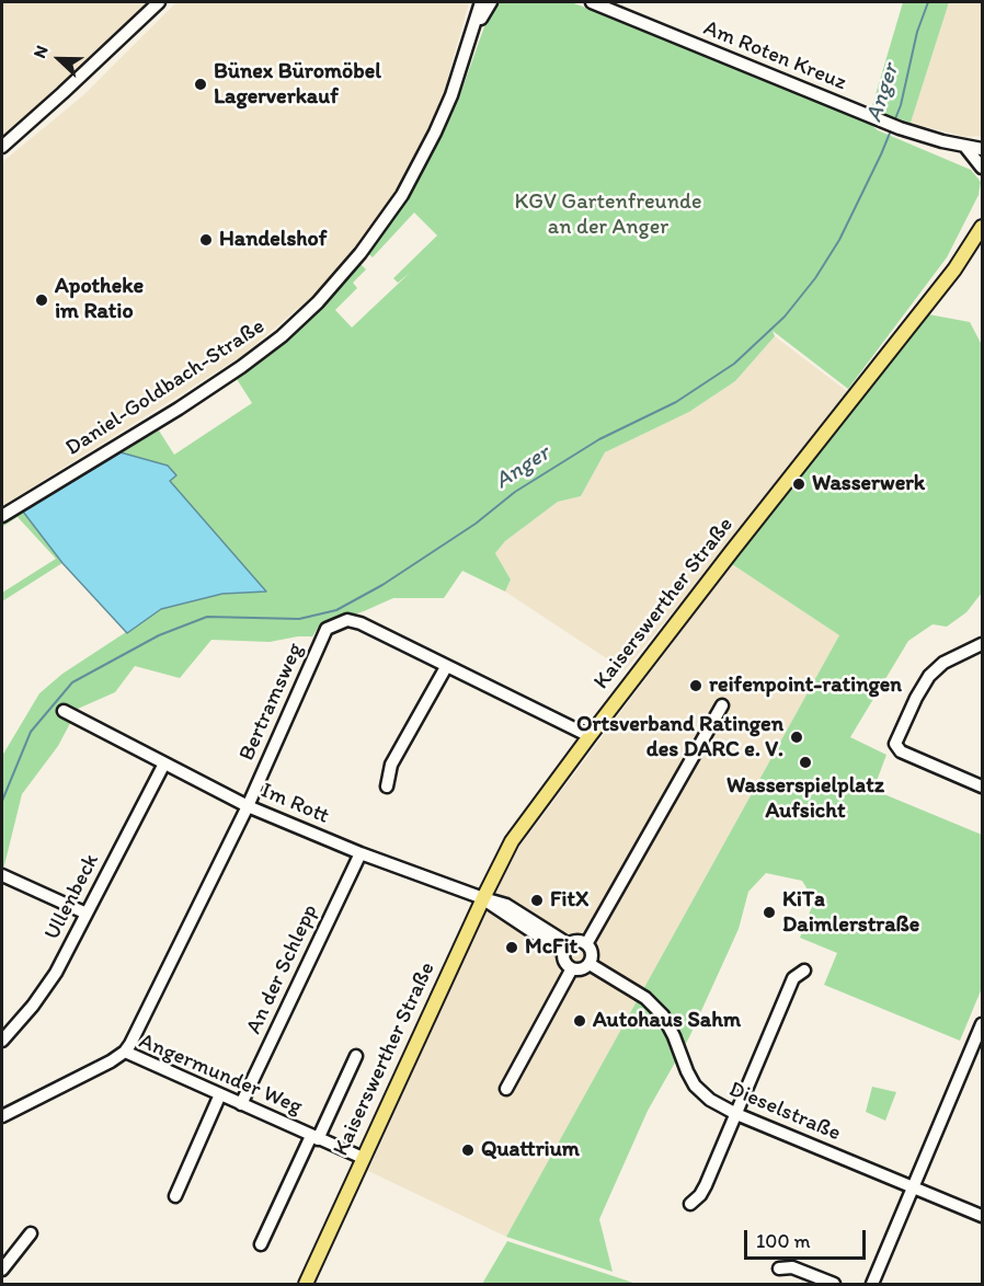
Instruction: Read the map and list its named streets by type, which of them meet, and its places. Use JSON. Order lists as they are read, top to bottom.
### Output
{
  "streets": {
    "main road": ["Kaiserswerther Straße"],
    "street": [
      "Am Roten Kreuz",
      "Daniel-Goldbach-Straße",
      "Bertramsweg",
      "Im Rott",
      "Ullenbeck",
      "An der Schlepp",
      "Angermunder Weg",
      "Dieselstraße"
    ]
  },
  "crossings": [
    ["Kaiserswerther Straße", "Bertramsweg"],
    ["Kaiserswerther Straße", "Im Rott"],
    ["Kaiserswerther Straße", "Angermunder Weg"],
    ["Bertramsweg", "Im Rott"],
    ["Bertramsweg", "Angermunder Weg"],
    ["Im Rott", "Ullenbeck"],
    ["Im Rott", "An der Schlepp"],
    ["An der Schlepp", "Angermunder Weg"]
  ],
  "water": ["Anger"],
  "parks": ["KGV Gartenfreunde an der Anger"],
  "places": [
    "Bünex Büromöbel Lagerverkauf",
    "Handelshof",
    "Apotheke im Ratio",
    "Wasserwerk",
    "reifenpoint-ratingen",
    "Ortsverband Ratingen des DARC e. V.",
    "Wasserspielplatz Aufsicht",
    "FitX",
    "KiTa Daimlerstraße",
    "McFit",
    "Autohaus Sahm",
    "Quattrium"
  ],
  "scale_bar": "100 m",
  "north": "left"
}
